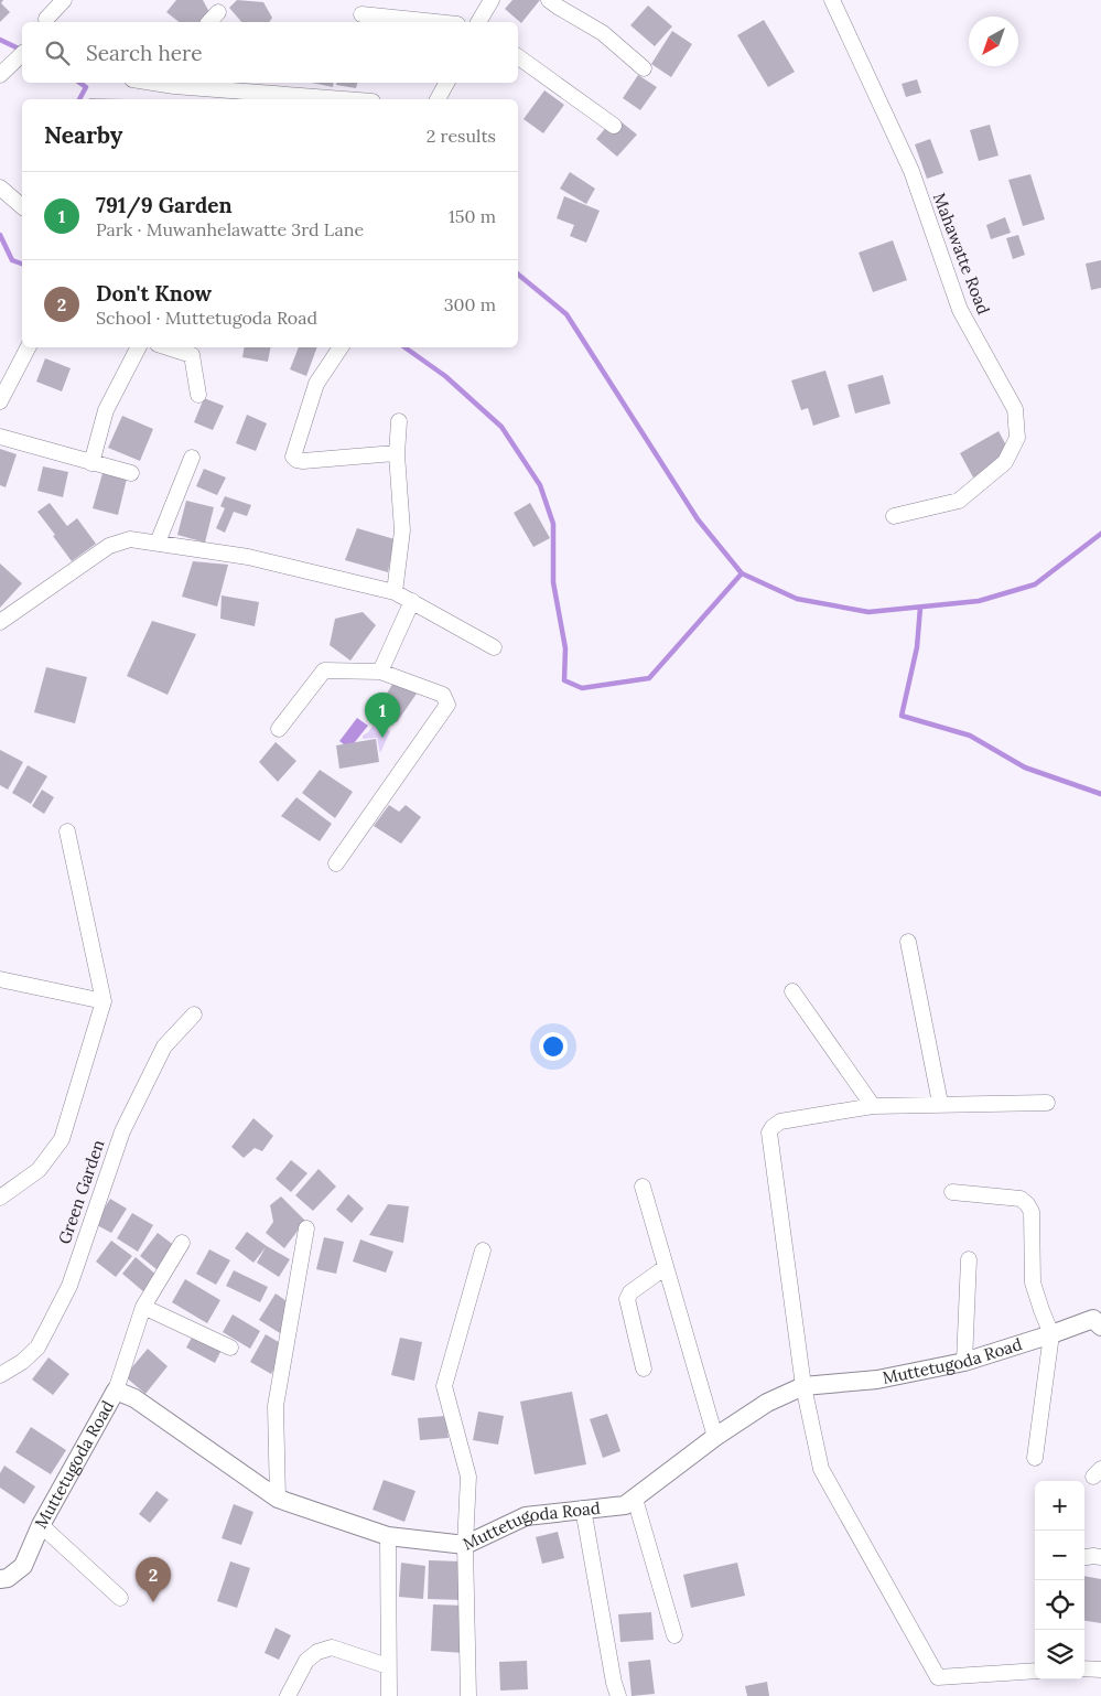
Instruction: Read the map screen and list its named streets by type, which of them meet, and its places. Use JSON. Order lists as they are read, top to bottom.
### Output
{
  "streets": {
    "street": ["Mahawatte Road", "Green Garden", "Muttetugoda Road"]
  },
  "north": "bottom left",
  "page": {
    "search": "Search here",
    "heading": ["Nearby", "2 results"],
    "list": [
      {
        "mark": "1",
        "name": "791/9 Garden",
        "note": "Park · Muwanhelawatte 3rd Lane",
        "value": "150 m"
      },
      {
        "mark": "2",
        "name": "Don't Know",
        "note": "School · Muttetugoda Road",
        "value": "300 m"
      }
    ],
    "pins": ["1", "2"],
    "map_buttons": ["+", "−"]
  }
}
